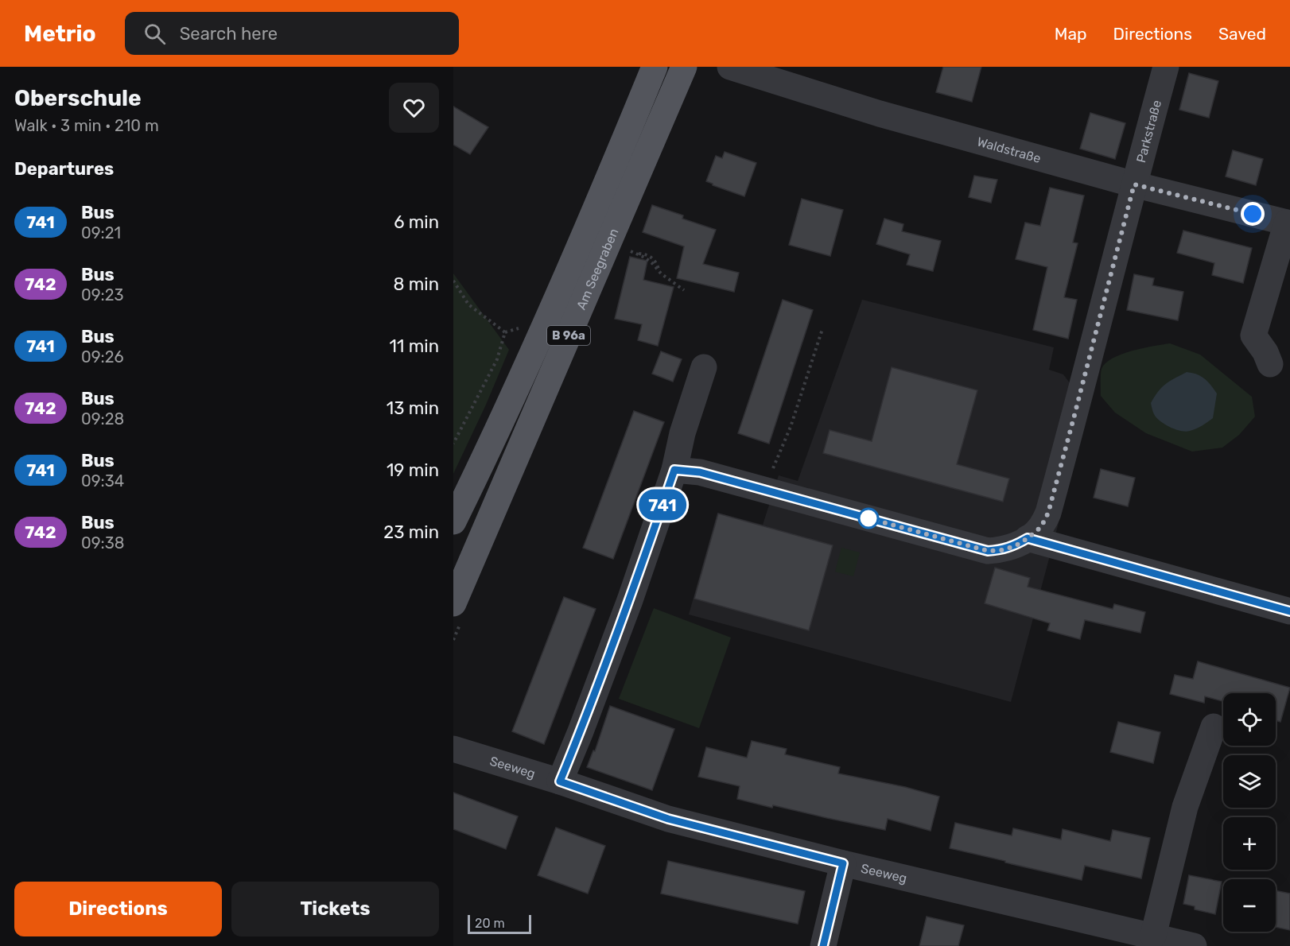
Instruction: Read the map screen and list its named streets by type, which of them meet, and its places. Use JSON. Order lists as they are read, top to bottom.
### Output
{
  "streets": {
    "main road": ["Am Seegraben", "B 96a"],
    "street": ["Parkstraße", "Waldstraße", "Seeweg"]
  },
  "crossings": [
    ["Parkstraße", "Waldstraße"]
  ],
  "lines": ["bus line 741"],
  "scale_bar": "20 m",
  "page": {
    "header": "Metrio",
    "search": "Search here",
    "nav": ["Map", "Directions", "Saved"],
    "heading": [
      ["Oberschule", "Walk · 3 min · 210 m"],
      "Departures"
    ],
    "on_map": "741",
    "list": [
      {
        "mark": "741",
        "name": "Bus",
        "note": "09:21",
        "value": "6 min"
      },
      {
        "mark": "742",
        "name": "Bus",
        "note": "09:23",
        "value": "8 min"
      },
      {
        "mark": "741",
        "name": "Bus",
        "note": "09:26",
        "value": "11 min"
      },
      {
        "mark": "742",
        "name": "Bus",
        "note": "09:28",
        "value": "13 min"
      },
      {
        "mark": "741",
        "name": "Bus",
        "note": "09:34",
        "value": "19 min"
      },
      {
        "mark": "742",
        "name": "Bus",
        "note": "09:38",
        "value": "23 min"
      }
    ],
    "map_buttons": ["+", "−"],
    "buttons": ["Directions", "Tickets"],
    "scale": "20 m"
  }
}
